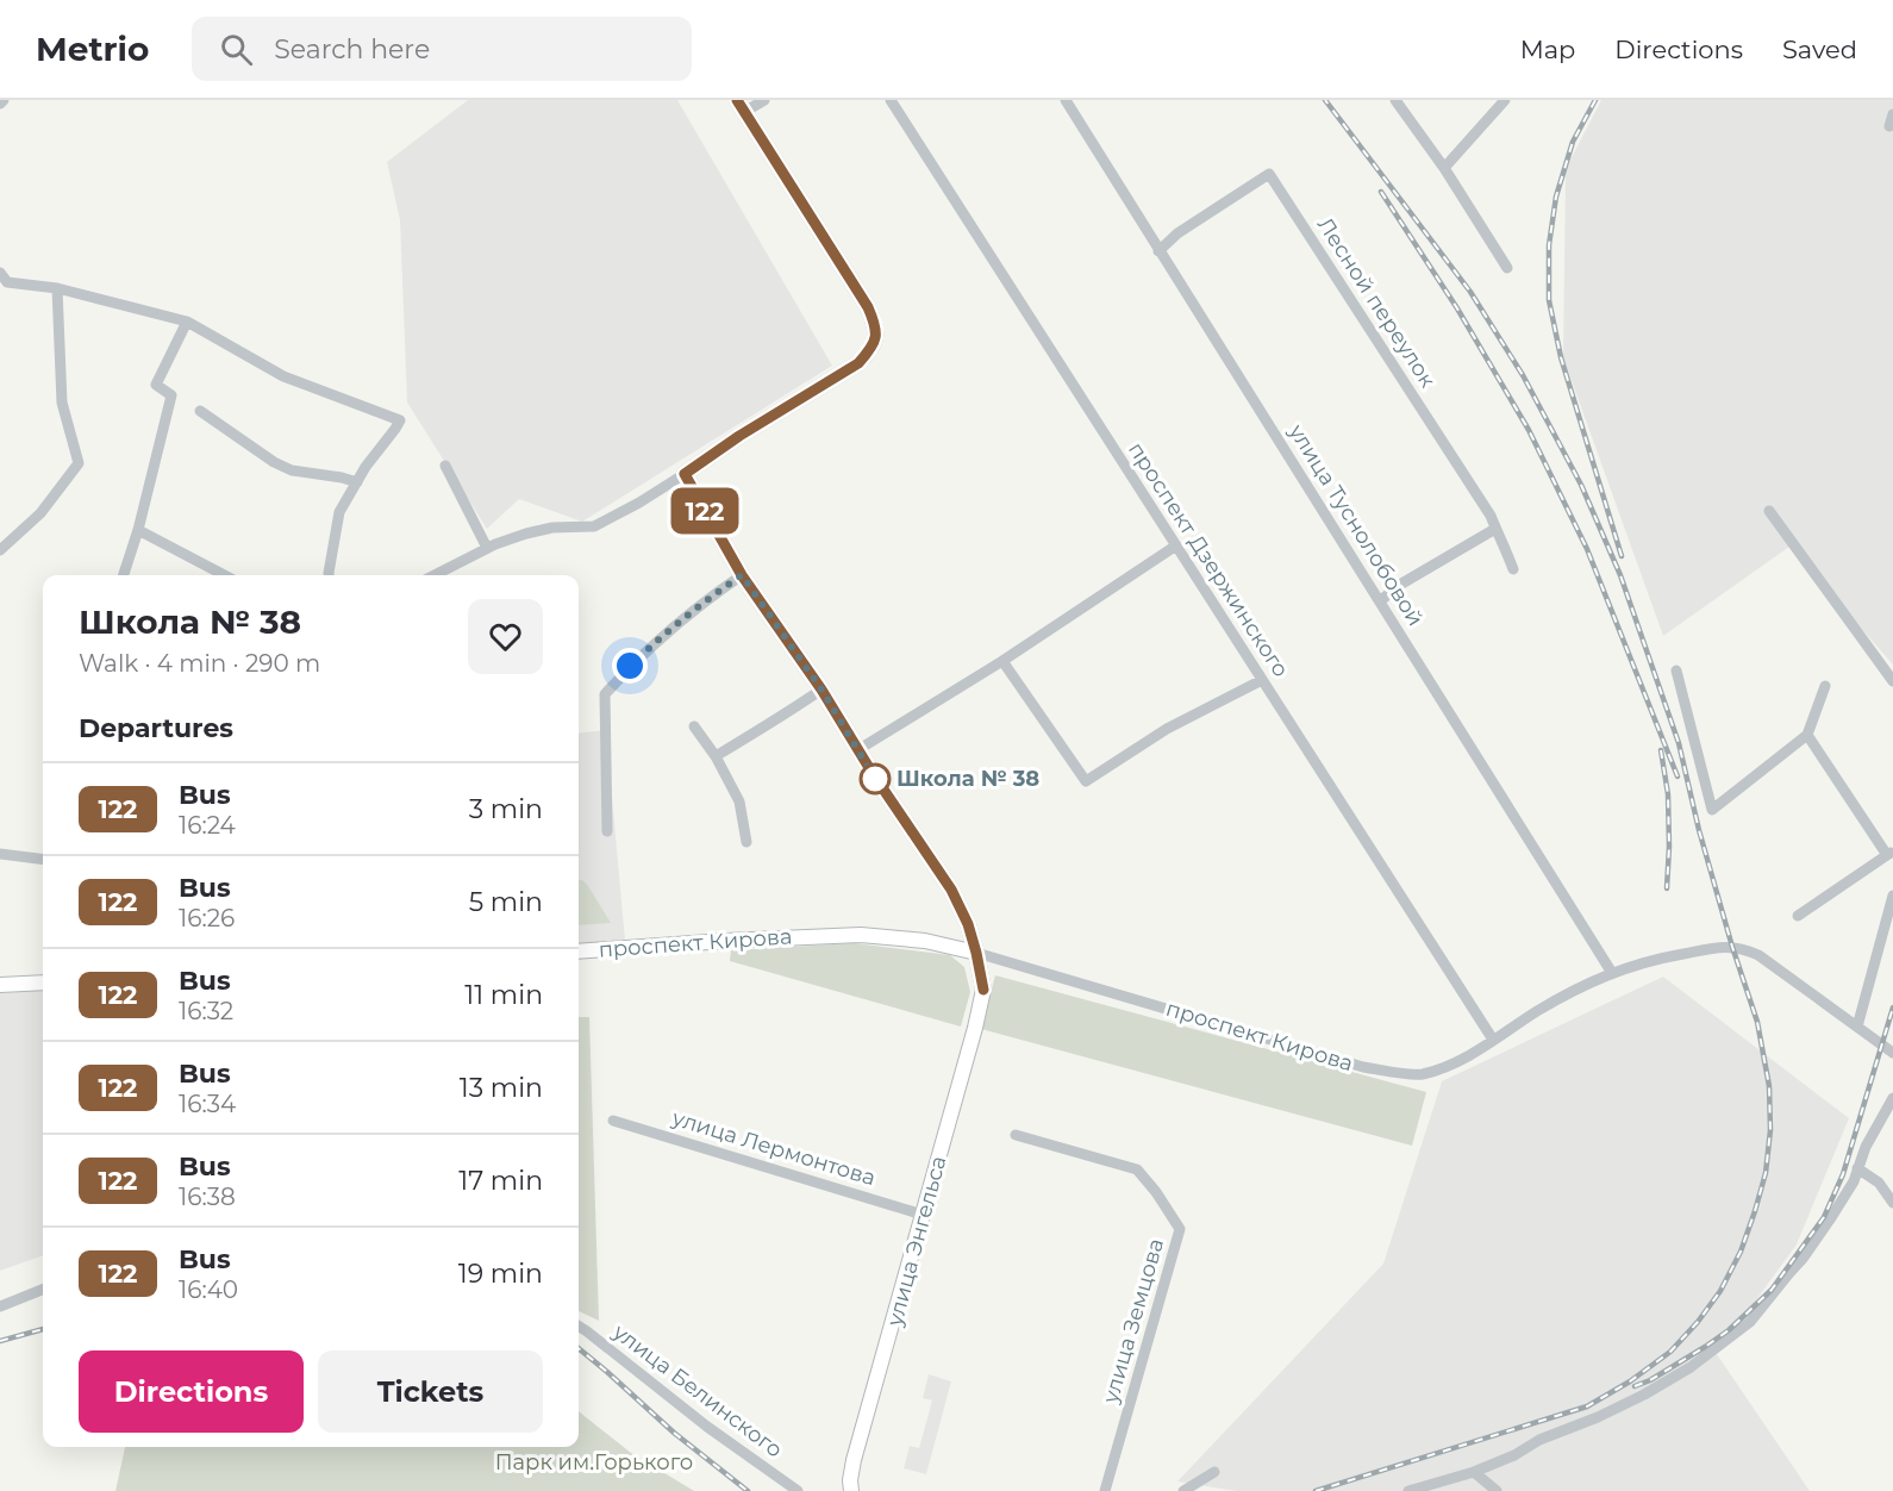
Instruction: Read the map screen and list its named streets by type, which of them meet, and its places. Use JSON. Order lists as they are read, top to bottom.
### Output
{
  "streets": {
    "main road": ["проспект Кирова", "улица Энгельса"],
    "street": [
      "Лесной переулок",
      "улица Туснолобовой",
      "проспект Дзержинского",
      "улица Лермонтова",
      "улица Земцова",
      "улица Белинского"
    ]
  },
  "crossings": [
    ["Лесной переулок", "улица Туснолобовой"],
    ["улица Туснолобовой", "проспект Кирова"],
    ["проспект Дзержинского", "проспект Кирова"],
    ["проспект Кирова", "улица Энгельса"],
    ["улица Лермонтова", "улица Энгельса"]
  ],
  "parks": ["Парк им.Горького"],
  "places": ["Школа № 38"],
  "lines": ["bus line 122"],
  "page": {
    "header": "Metrio",
    "search": "Search here",
    "nav": ["Map", "Directions", "Saved"],
    "on_map": "122",
    "heading": [
      ["Школа № 38", "Walk · 4 min · 290 m"],
      "Departures"
    ],
    "list": [
      {
        "mark": "122",
        "name": "Bus",
        "note": "16:24",
        "value": "3 min"
      },
      {
        "mark": "122",
        "name": "Bus",
        "note": "16:26",
        "value": "5 min"
      },
      {
        "mark": "122",
        "name": "Bus",
        "note": "16:32",
        "value": "11 min"
      },
      {
        "mark": "122",
        "name": "Bus",
        "note": "16:34",
        "value": "13 min"
      },
      {
        "mark": "122",
        "name": "Bus",
        "note": "16:38",
        "value": "17 min"
      },
      {
        "mark": "122",
        "name": "Bus",
        "note": "16:40",
        "value": "19 min"
      }
    ],
    "buttons": ["Directions", "Tickets"]
  }
}
